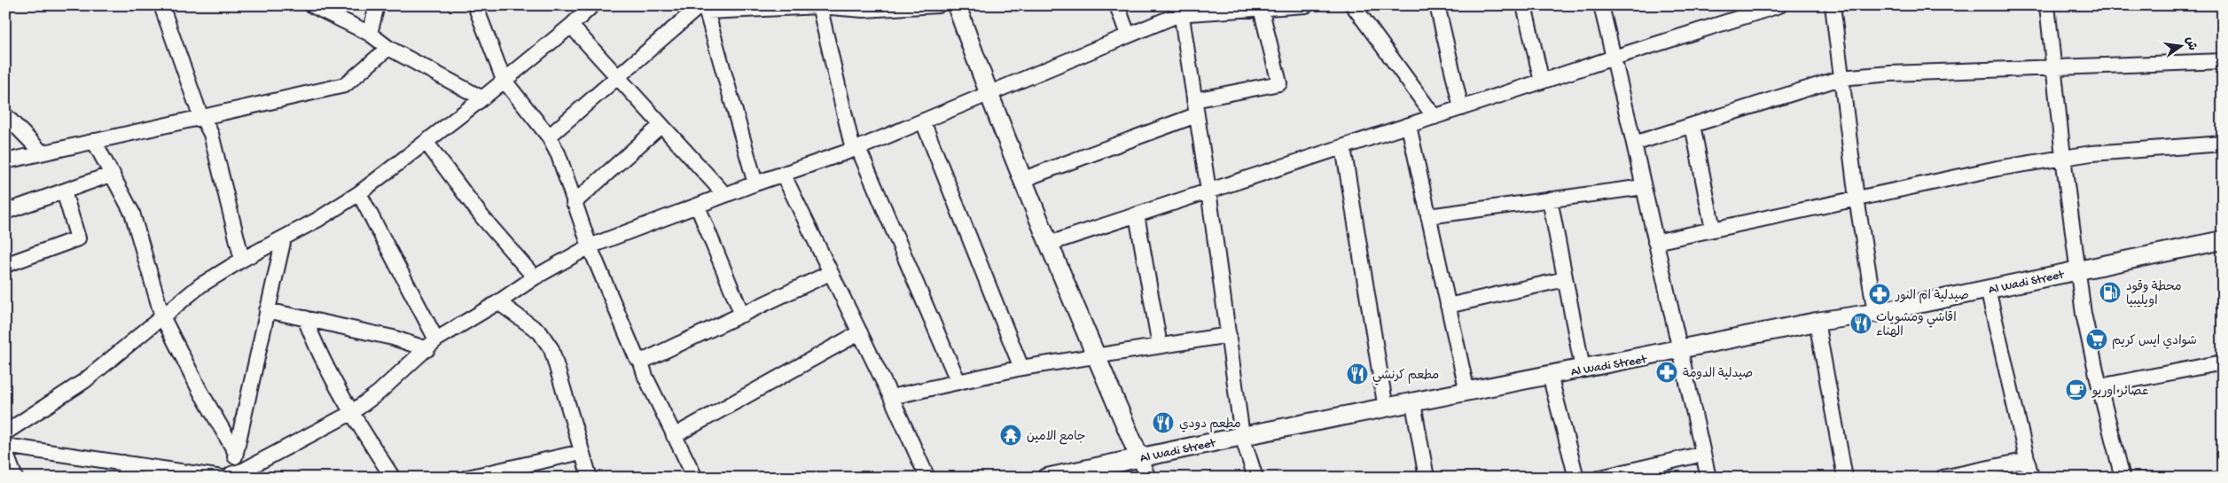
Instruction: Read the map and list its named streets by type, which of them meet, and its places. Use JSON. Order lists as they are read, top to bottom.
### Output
{
  "streets": {
    "main road": ["Al Wadi Street"]
  },
  "places": {
    "fuel station": ["محطة وقود اويليبيا"],
    "pharmacy": ["صيدلية ام النور", "صيدلية الدومة"],
    "restaurant": ["اقاشي ومشويات الهناء", "مطعم كرنشي", "مطعم دودي"],
    "supermarket": ["شوادي ايس كريم"],
    "cafe": ["عصائر اوريو"],
    "temple": ["جامع الامين"]
  },
  "north": "right"
}
